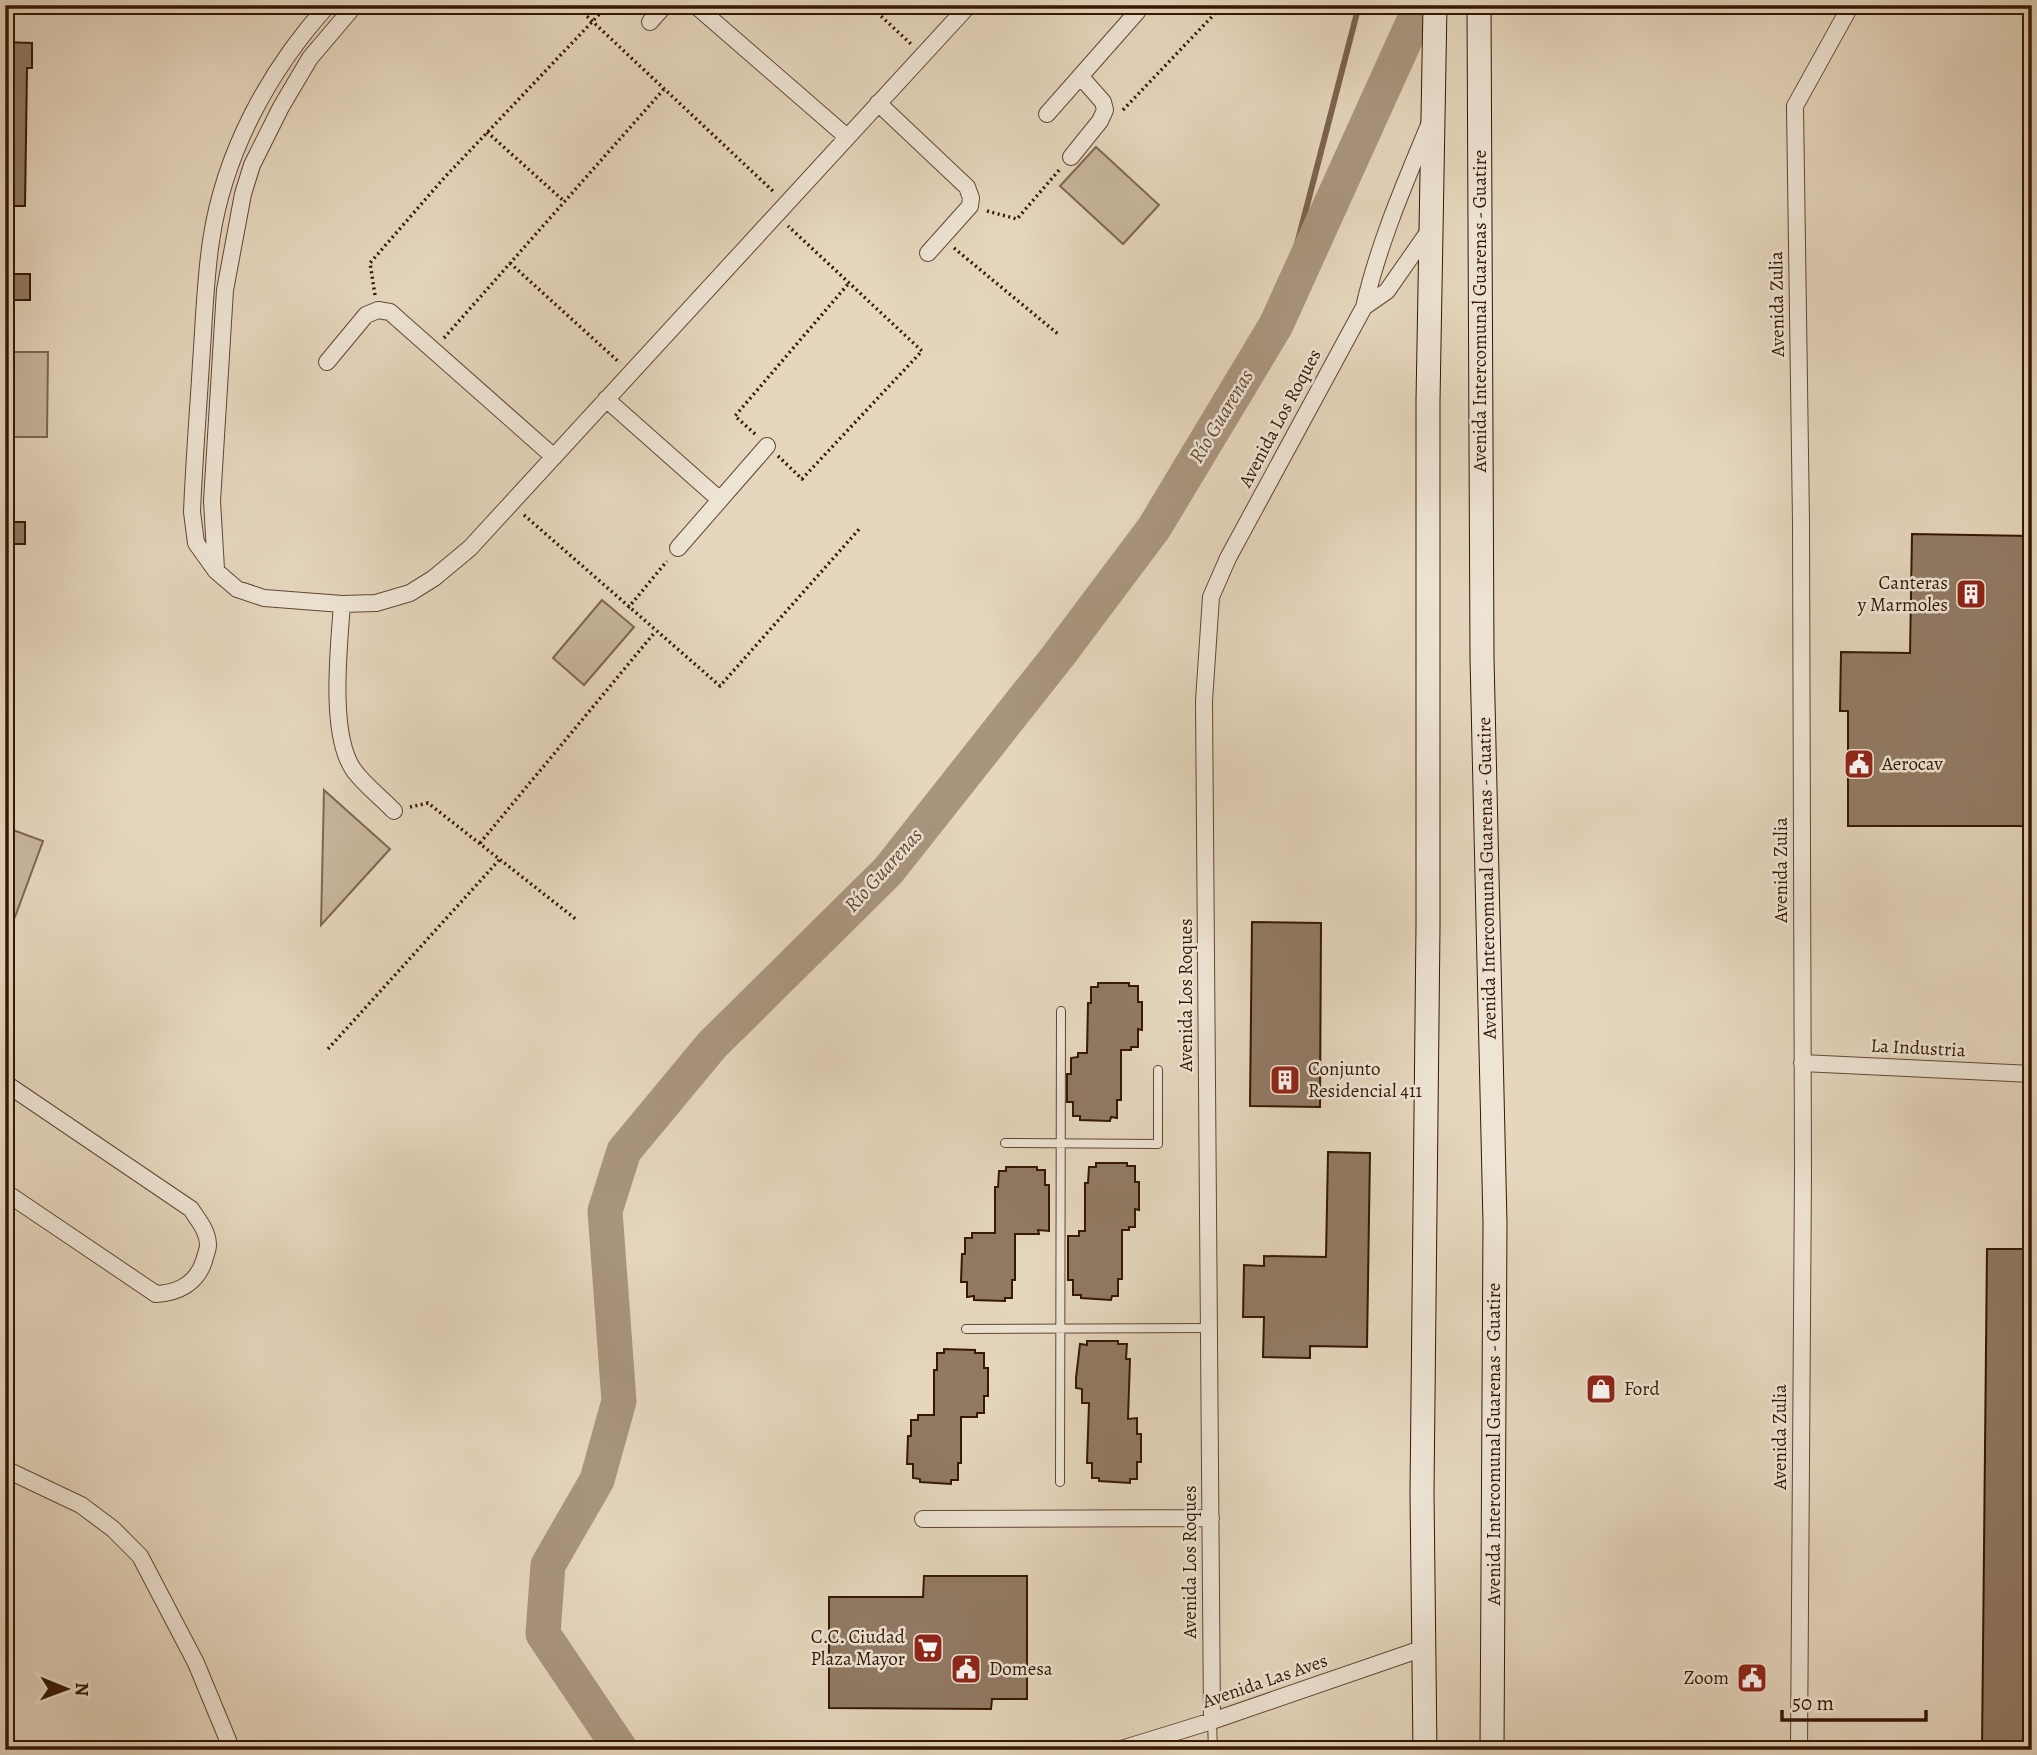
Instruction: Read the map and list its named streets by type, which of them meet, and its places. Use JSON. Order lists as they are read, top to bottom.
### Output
{
  "streets": {
    "main road": ["Avenida Intercomunal Guarenas - Guatire"],
    "street": [
      "Avenida Zulia",
      "Avenida Los Roques",
      "La Industria",
      "Avenida Las Aves"
    ]
  },
  "crossings": [
    ["Avenida Zulia", "La Industria"],
    ["Avenida Los Roques", "Avenida Las Aves"]
  ],
  "water": ["Río Guarenas"],
  "places": {
    "building": ["Canteras y Marmoles", "Conjunto Residencial 411"],
    "public building": ["Aerocav", "Domesa", "Zoom"],
    "shop": ["Ford"],
    "supermarket": ["C.C. Ciudad Plaza Mayor"]
  },
  "scale_bar": "50 m",
  "north": "right"
}
